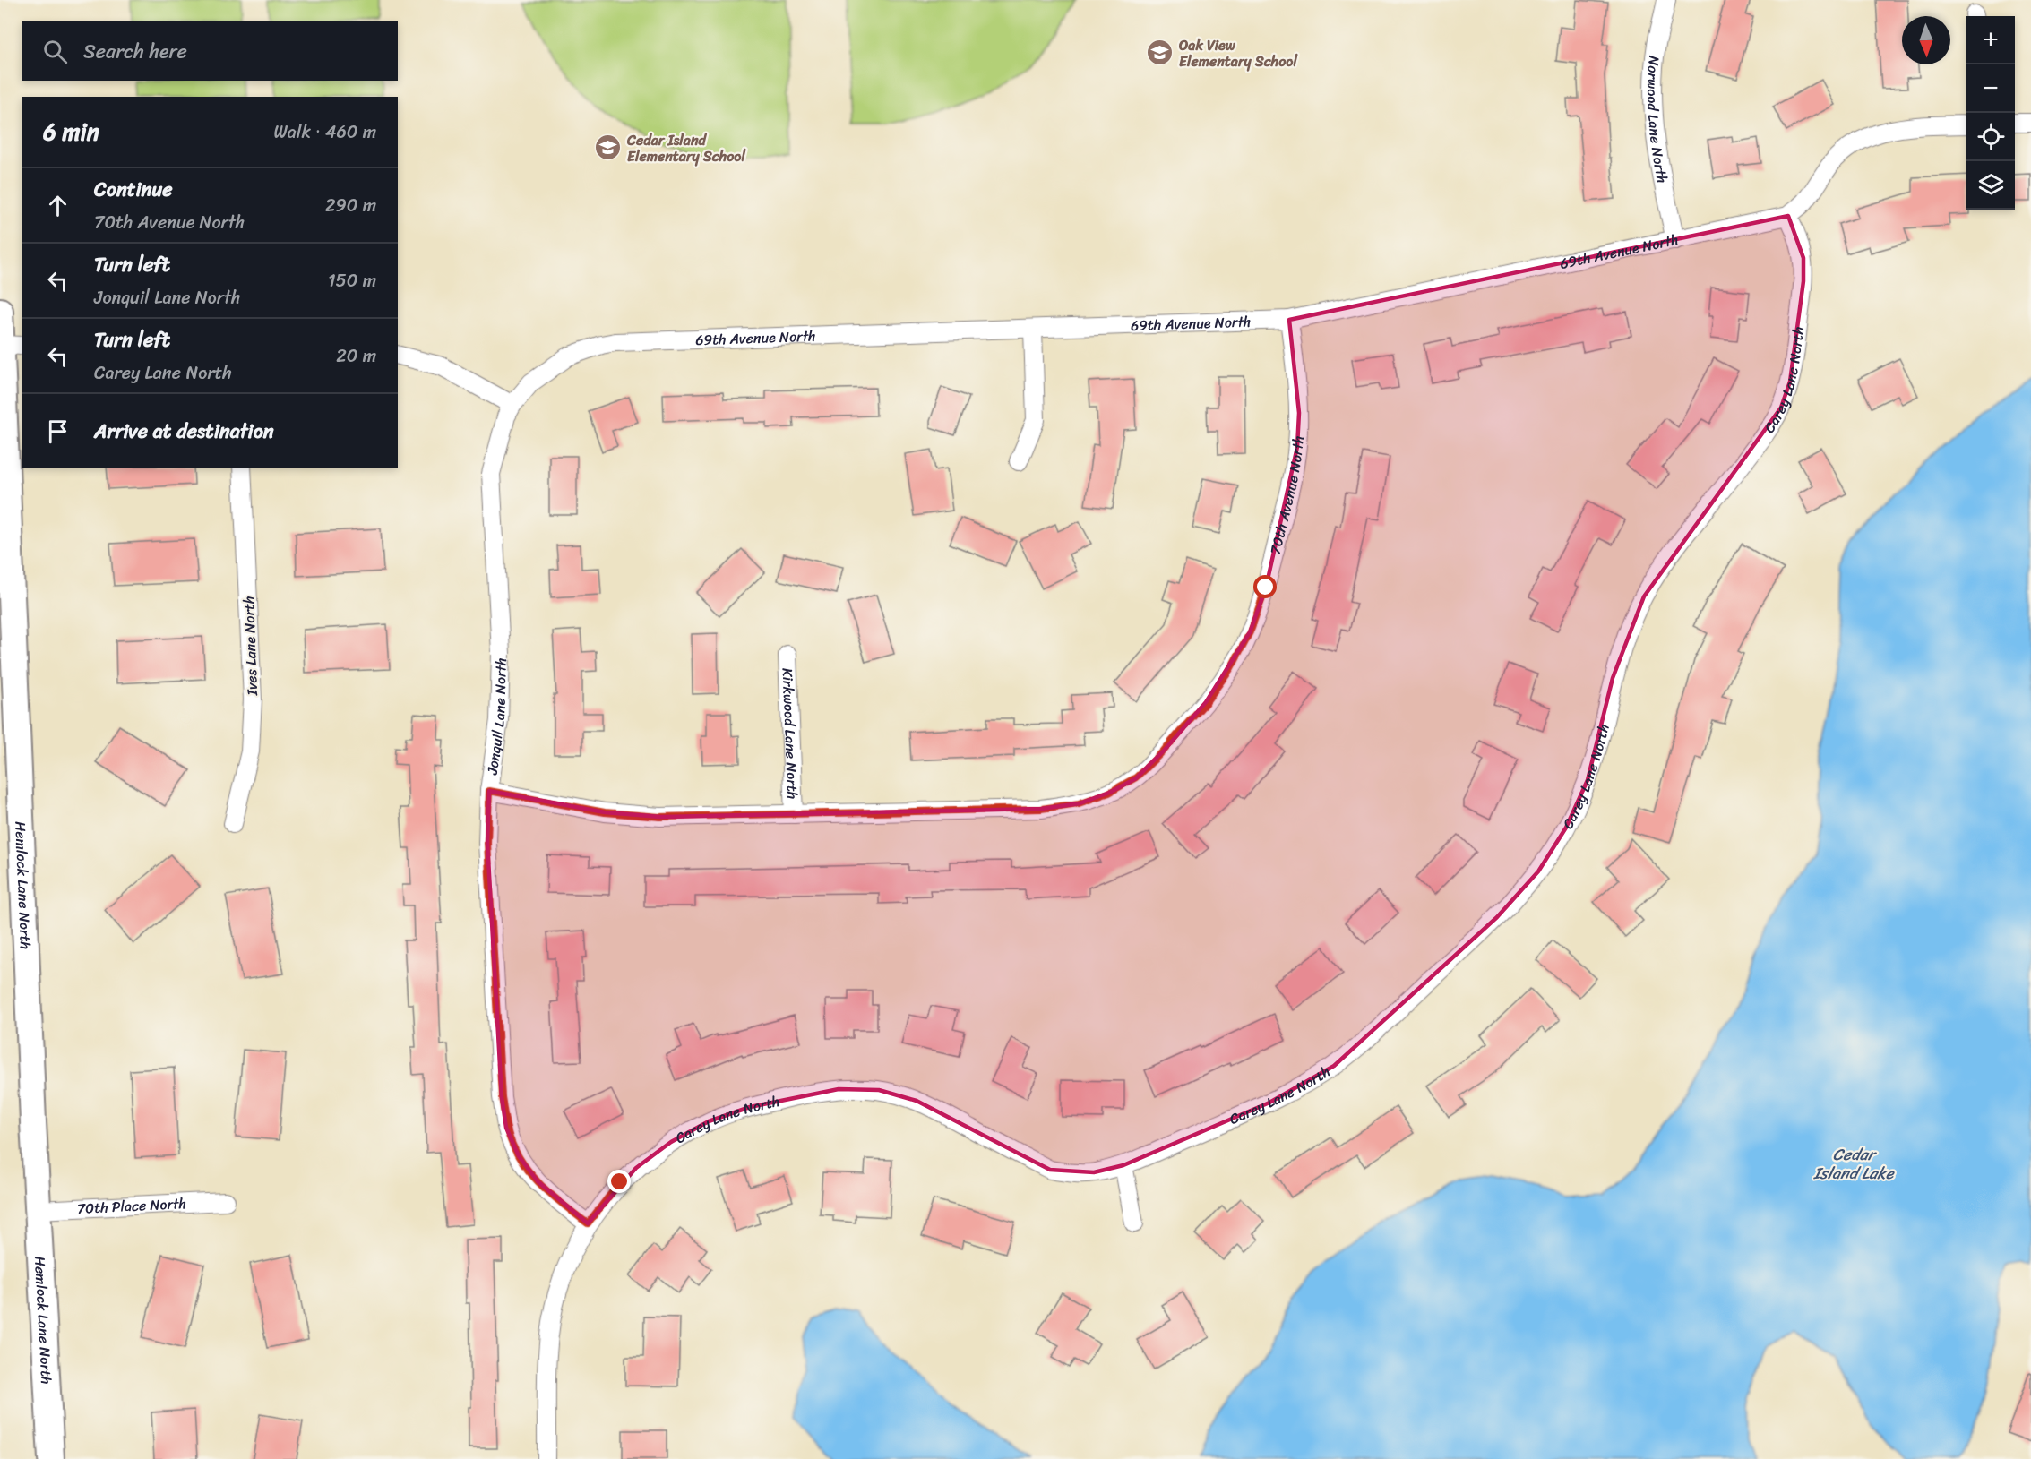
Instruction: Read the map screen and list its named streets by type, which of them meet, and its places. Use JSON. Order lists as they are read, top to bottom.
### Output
{
  "streets": {
    "main road": ["Hemlock Lane North"],
    "street": [
      "Norwood Lane North",
      "69th Avenue North",
      "Carey Lane North",
      "70th Avenue North",
      "Ives Lane North",
      "Jonquil Lane North",
      "Kirkwood Lane North",
      "70th Place North"
    ]
  },
  "crossings": [
    ["Norwood Lane North", "69th Avenue North"],
    ["69th Avenue North", "Carey Lane North"],
    ["69th Avenue North", "70th Avenue North"],
    ["69th Avenue North", "Jonquil Lane North"],
    ["Carey Lane North", "Jonquil Lane North"],
    ["70th Avenue North", "Jonquil Lane North"],
    ["70th Avenue North", "Kirkwood Lane North"],
    ["Hemlock Lane North", "70th Place North"]
  ],
  "water": ["Cedar Island Lake"],
  "places": {
    "school or university": ["Oak View Elementary School", "Cedar Island Elementary School"]
  },
  "north": "bottom",
  "page": {
    "map_buttons": ["+", "−"],
    "search": "Search here",
    "heading": ["6 min", "Walk · 460 m"],
    "list": [
      ["Continue", "70th Avenue North", "290 m"],
      ["Turn left", "Jonquil Lane North", "150 m"],
      ["Turn left", "Carey Lane North", "20 m"],
      "Arrive at destination"
    ]
  }
}
